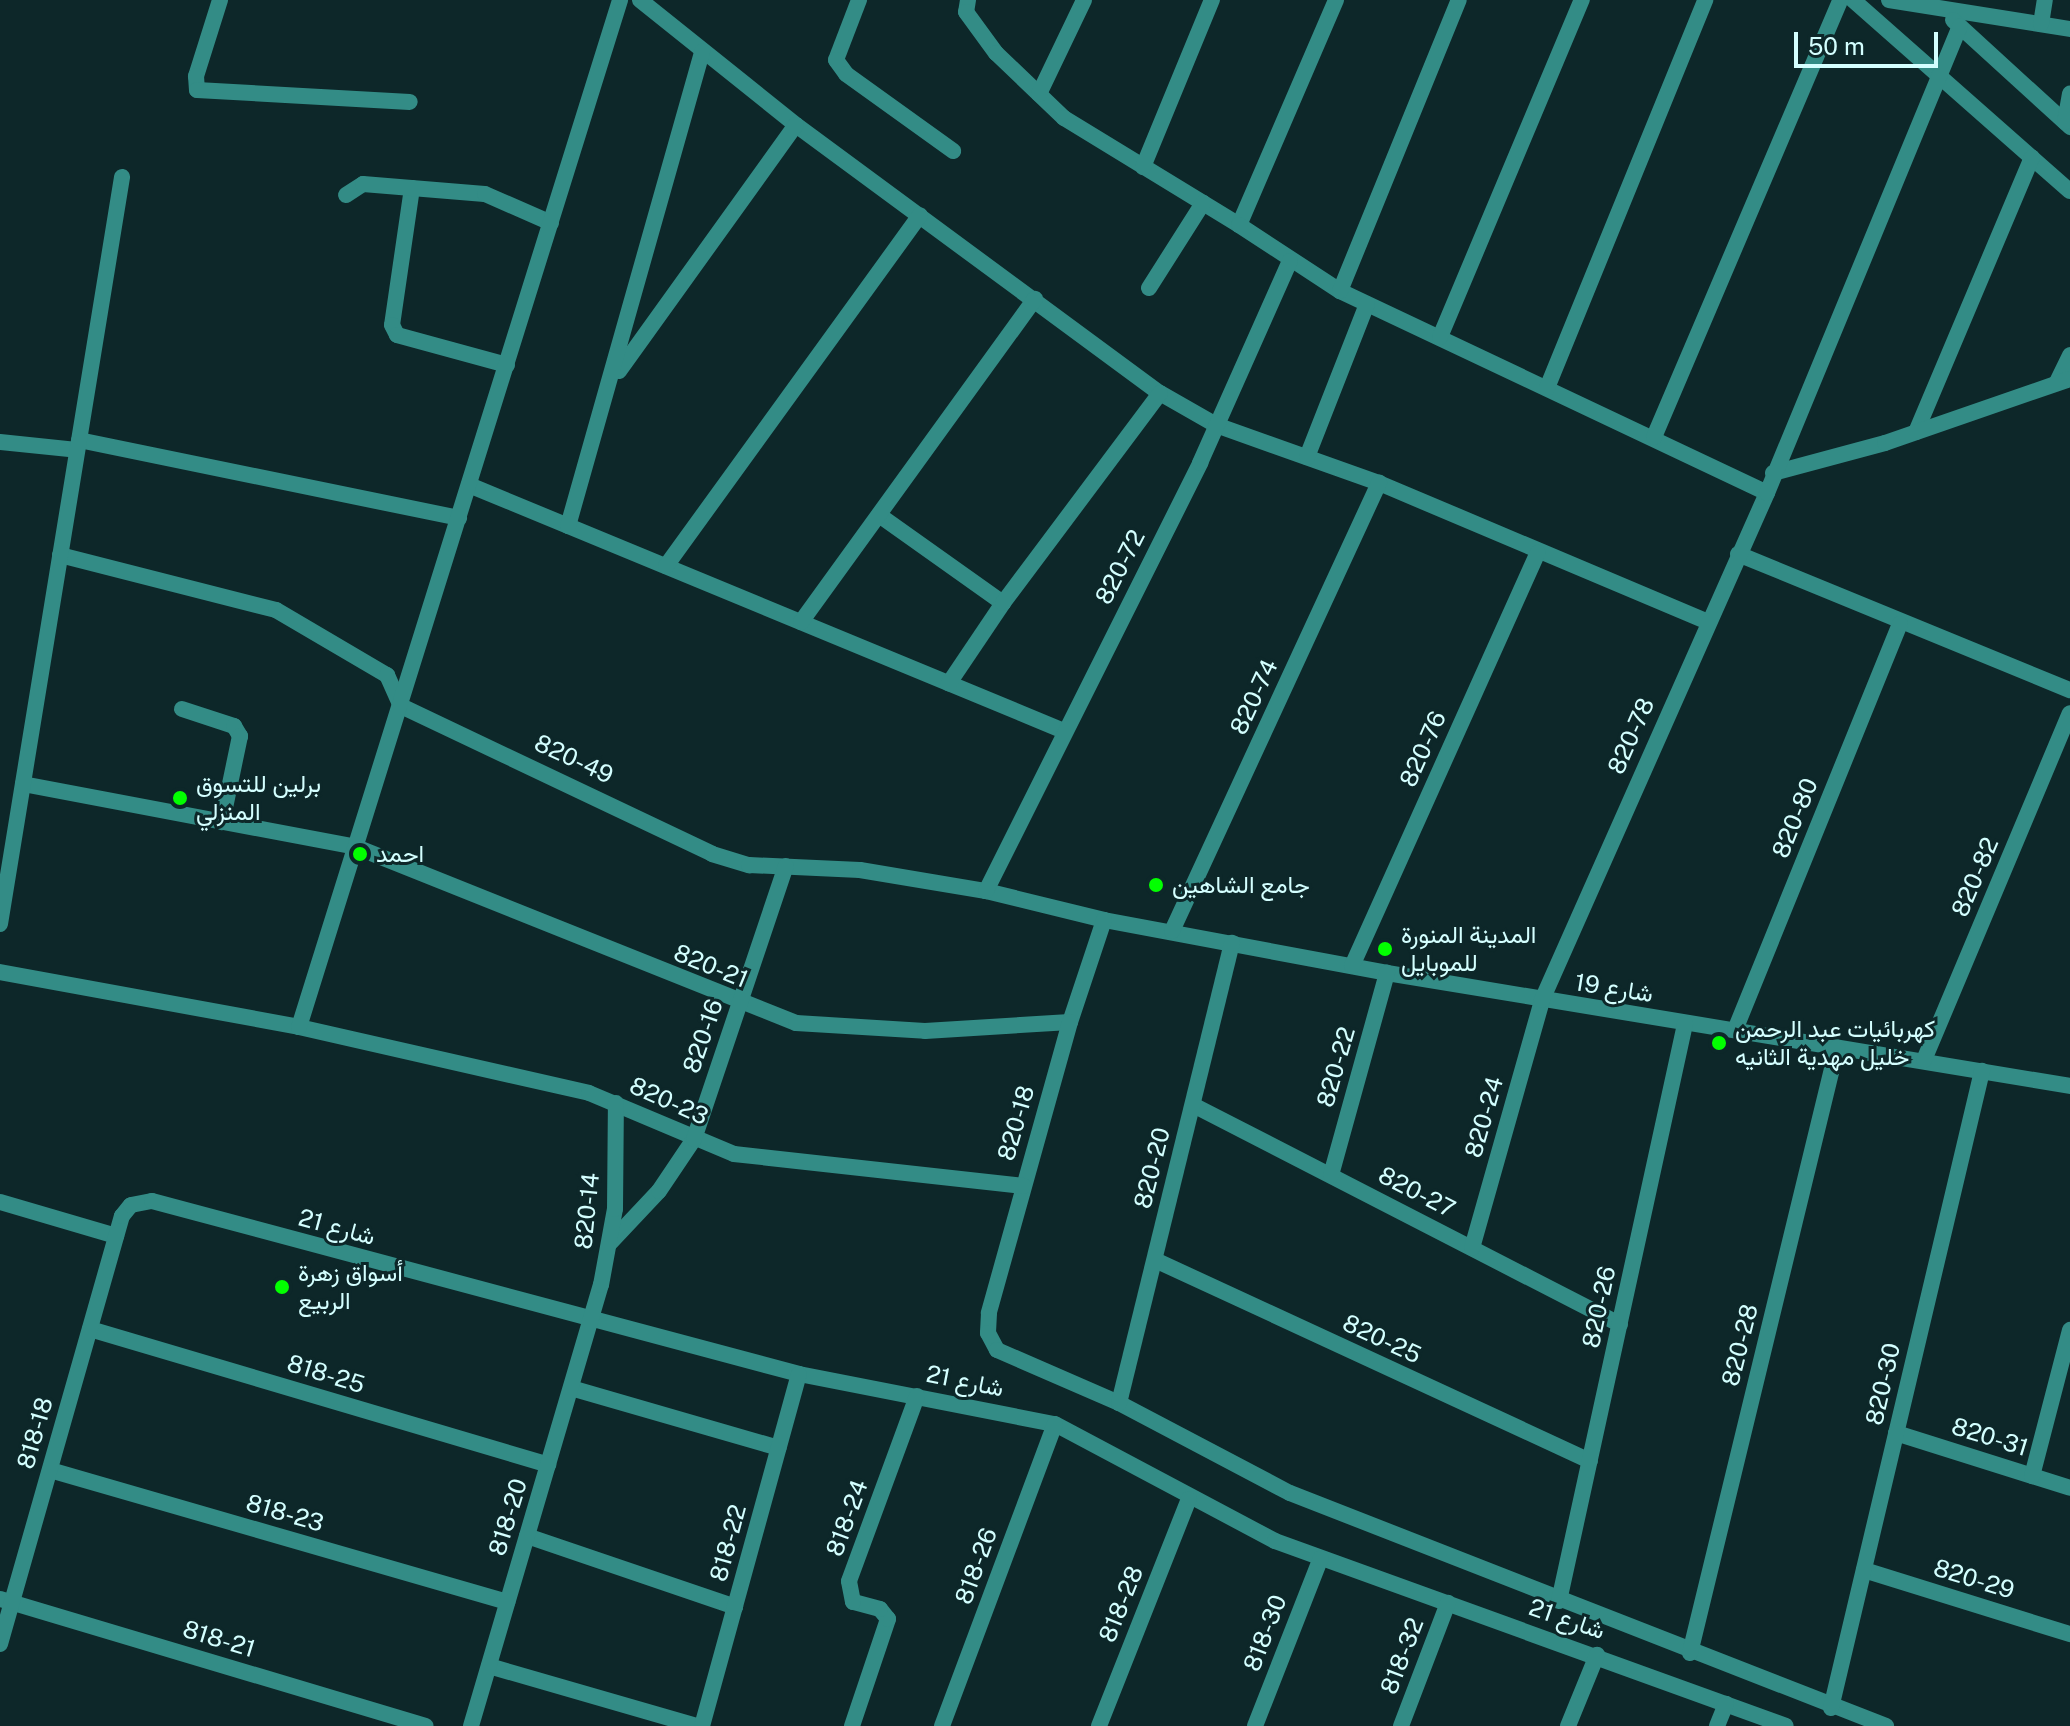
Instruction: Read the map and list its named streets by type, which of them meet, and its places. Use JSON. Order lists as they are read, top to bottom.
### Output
{
  "streets": {
    "street": [
      "820-72",
      "820-74",
      "820-78",
      "820-76",
      "820-49",
      "820-80",
      "820-82",
      "820-21",
      "شارع 19",
      "820-16",
      "820-22",
      "820-23",
      "820-24",
      "820-18",
      "820-20",
      "820-27",
      "820-14",
      "شارع 21",
      "820-26",
      "820-25",
      "820-28",
      "818-25",
      "820-30",
      "818-18",
      "820-31",
      "818-23",
      "818-20",
      "818-24",
      "818-22",
      "818-26",
      "820-29",
      "818-28",
      "818-30",
      "818-21",
      "818-32"
    ]
  },
  "crossings": [
    ["820-72", "820-49"],
    ["820-74", "شارع 19"],
    ["820-78", "شارع 19"],
    ["820-78", "820-24"],
    ["820-76", "شارع 19"],
    ["820-49", "شارع 19"],
    ["820-49", "820-16"],
    ["820-49", "820-18"],
    ["820-80", "شارع 19"],
    ["820-82", "شارع 19"],
    ["820-21", "820-16"],
    ["820-21", "820-18"],
    ["شارع 19", "820-22"],
    ["شارع 19", "820-24"],
    ["شارع 19", "820-18"],
    ["شارع 19", "820-20"],
    ["شارع 19", "820-26"],
    ["شارع 19", "820-28"],
    ["شارع 19", "820-30"],
    ["820-16", "820-23"],
    ["820-16", "820-14"],
    ["820-22", "820-27"],
    ["820-23", "820-18"],
    ["820-23", "820-14"],
    ["820-24", "820-27"],
    ["820-18", "شارع 21"],
    ["820-20", "820-27"],
    ["820-20", "شارع 21"],
    ["820-20", "820-25"],
    ["820-27", "820-26"],
    ["820-14", "شارع 21"],
    ["820-14", "818-20"],
    ["شارع 21", "820-26"],
    ["شارع 21", "820-28"],
    ["شارع 21", "820-30"],
    ["شارع 21", "818-18"],
    ["شارع 21", "818-20"],
    ["شارع 21", "818-24"],
    ["شارع 21", "818-22"],
    ["شارع 21", "818-26"],
    ["شارع 21", "818-28"],
    ["شارع 21", "818-30"],
    ["شارع 21", "818-32"],
    ["820-26", "820-25"],
    ["818-25", "818-18"],
    ["818-25", "818-20"],
    ["820-30", "820-31"],
    ["820-30", "820-29"],
    ["818-18", "818-23"],
    ["818-18", "818-21"],
    ["818-23", "818-20"]
  ],
  "places": [
    "برلين للتسوق المنزلي",
    "احمد",
    "جامع الشاهين",
    "المدينة المنورة للموبايل",
    "كهربائيات عبد الرحمن خليل مهدية الثانيه",
    "أسواق زهرة الربيع"
  ],
  "scale_bar": "50 m"
}
